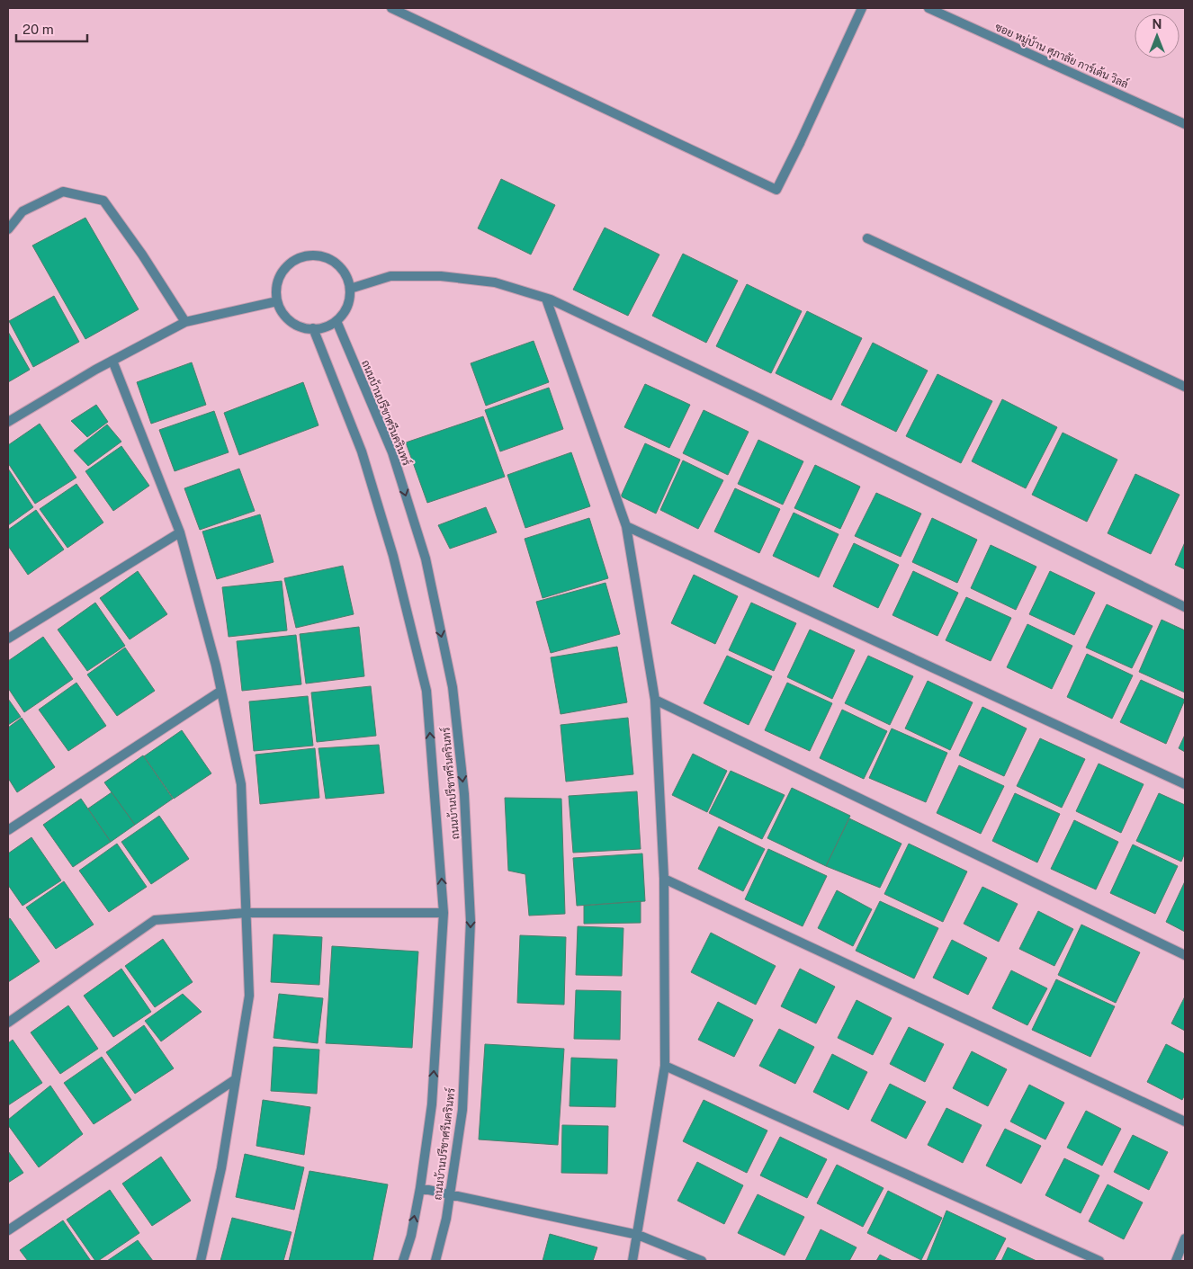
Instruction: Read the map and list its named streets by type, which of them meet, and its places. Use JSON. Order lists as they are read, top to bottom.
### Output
{
  "streets": {
    "street": ["ซอย หมู่บ้าน ศุภาลัย การ์เด้น วิลล์", "ถนนบ้านปรีชาศรีนครินทร์"]
  },
  "scale_bar": "20 m",
  "north": "top"
}
